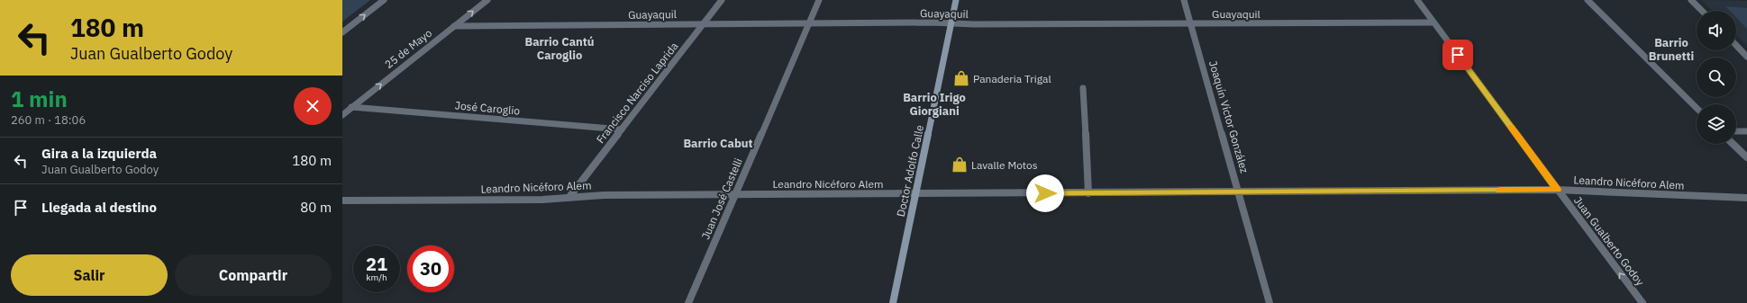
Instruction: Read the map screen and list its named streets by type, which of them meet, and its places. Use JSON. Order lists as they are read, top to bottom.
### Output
{
  "streets": {
    "main road": ["Doctor Adolfo Calle"],
    "street": [
      "Guayaquil",
      "25 de Mayo",
      "Francisco Narciso Laprida",
      "José Caroglio",
      "Joaquín Víctor González",
      "Leandro Nicéforo Alem",
      "Juan José Castelli",
      "Juan Gualberto Godoy"
    ]
  },
  "crossings": [
    ["Guayaquil", "25 de Mayo"],
    ["Guayaquil", "Francisco Narciso Laprida"],
    ["Guayaquil", "Joaquín Víctor González"],
    ["Guayaquil", "Doctor Adolfo Calle"],
    ["Guayaquil", "Juan José Castelli"],
    ["Guayaquil", "Juan Gualberto Godoy"],
    ["25 de Mayo", "José Caroglio"],
    ["Francisco Narciso Laprida", "José Caroglio"],
    ["Francisco Narciso Laprida", "Leandro Nicéforo Alem"],
    ["Joaquín Víctor González", "Leandro Nicéforo Alem"],
    ["Doctor Adolfo Calle", "Leandro Nicéforo Alem"],
    ["Leandro Nicéforo Alem", "Juan José Castelli"],
    ["Leandro Nicéforo Alem", "Juan Gualberto Godoy"]
  ],
  "one_way": ["Juan Gualberto Godoy"],
  "districts": [
    "Barrio Cantú Caroglio",
    "Barrio Brunetti",
    "Barrio Irigo Giorgiani",
    "Barrio Cabut"
  ],
  "places": {
    "shop": ["Panaderia Trigal", "Lavalle Motos"]
  },
  "page": {
    "turn": ["180 m", "Juan Gualberto Godoy"],
    "heading": ["1 min", "260 m · 18:06"],
    "list": [
      {
        "name": "Gira a la izquierda",
        "note": "Juan Gualberto Godoy",
        "value": "180 m"
      },
      {
        "name": "Llegada al destino",
        "value": "80 m"
      }
    ],
    "speed": "21 km/h",
    "limit": "30",
    "buttons": ["Salir", "Compartir"]
  }
}
